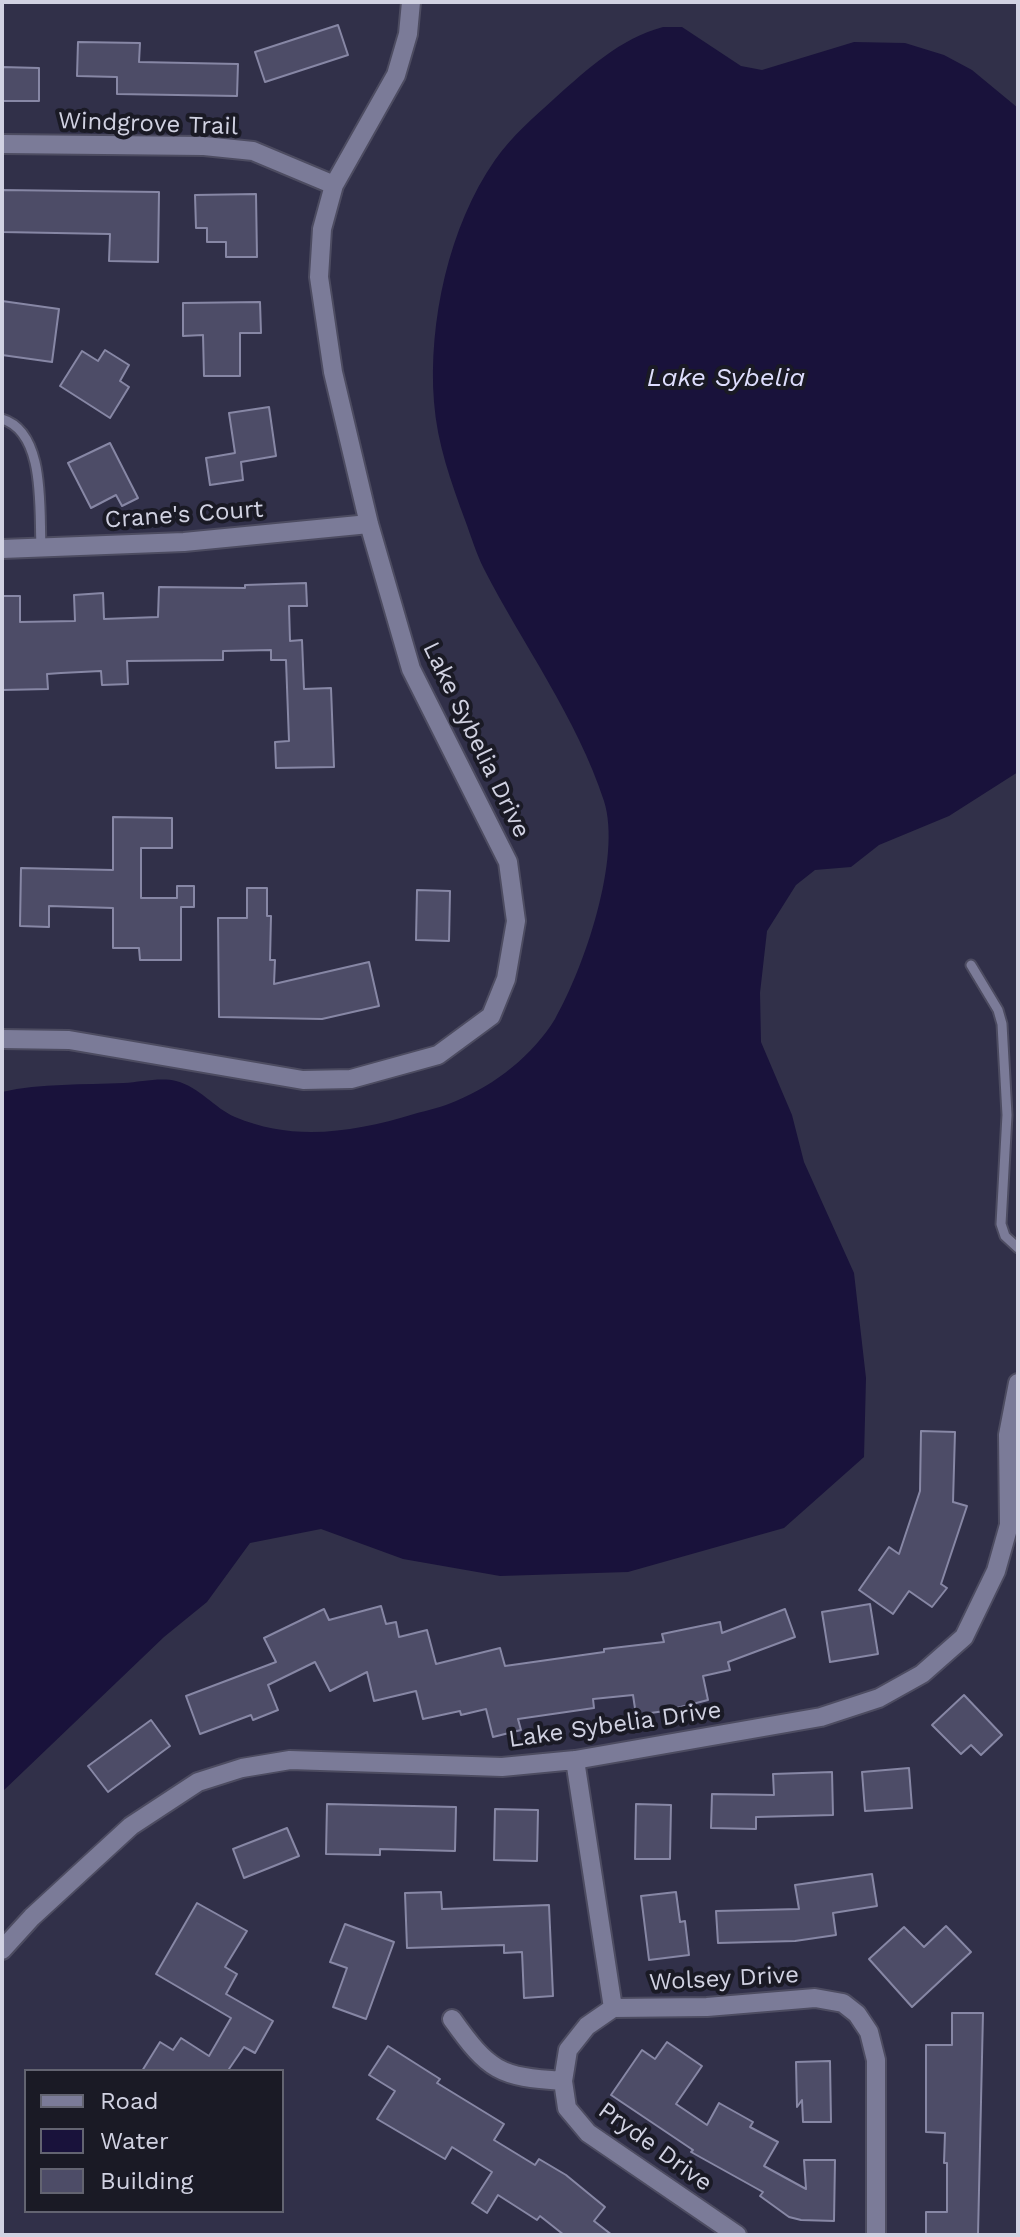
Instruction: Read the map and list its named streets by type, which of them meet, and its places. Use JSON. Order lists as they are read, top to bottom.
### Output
{
  "streets": {
    "street": [
      "Windgrove Trail",
      "Crane's Court",
      "Lake Sybelia Drive",
      "Wolsey Drive",
      "Pryde Drive"
    ]
  },
  "crossings": [
    ["Windgrove Trail", "Lake Sybelia Drive"],
    ["Crane's Court", "Lake Sybelia Drive"]
  ],
  "water": ["Lake Sybelia"],
  "legend": ["Road", "Water", "Building"]
}
